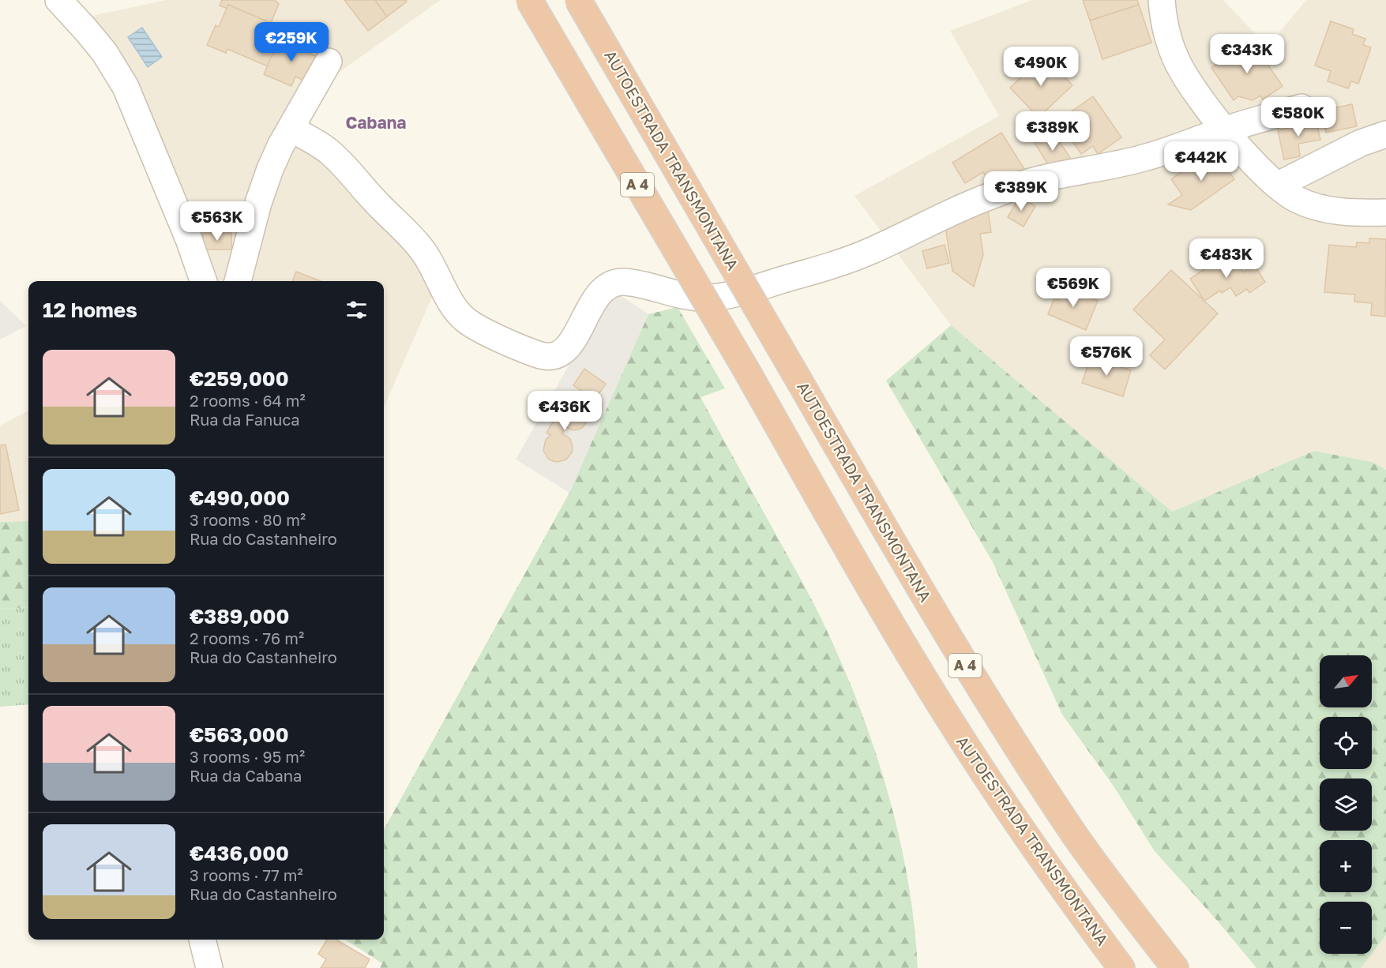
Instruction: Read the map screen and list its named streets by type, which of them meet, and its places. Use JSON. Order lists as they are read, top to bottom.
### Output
{
  "streets": {
    "highway": ["AUTOESTRADA TRANSMONTANA", "A 4"]
  },
  "districts": ["Cabana"],
  "north": "top right",
  "page": {
    "price": [
      "€259K",
      "€343K",
      "€490K",
      "€580K",
      "€389K",
      "€442K",
      "€389K",
      "€563K",
      "€483K",
      "€569K",
      "€576K",
      "€436K"
    ],
    "heading": "12 homes",
    "list": [
      {
        "name": "€259,000",
        "note": "2 rooms · 64 m² · Rua da Fanuca"
      },
      {
        "name": "€490,000",
        "note": "3 rooms · 80 m² · Rua do Castanheiro"
      },
      {
        "name": "€389,000",
        "note": "2 rooms · 76 m² · Rua do Castanheiro"
      },
      {
        "name": "€563,000",
        "note": "3 rooms · 95 m² · Rua da Cabana"
      },
      {
        "name": "€436,000",
        "note": "3 rooms · 77 m² · Rua do Castanheiro"
      }
    ],
    "map_buttons": ["+", "−"]
  }
}
